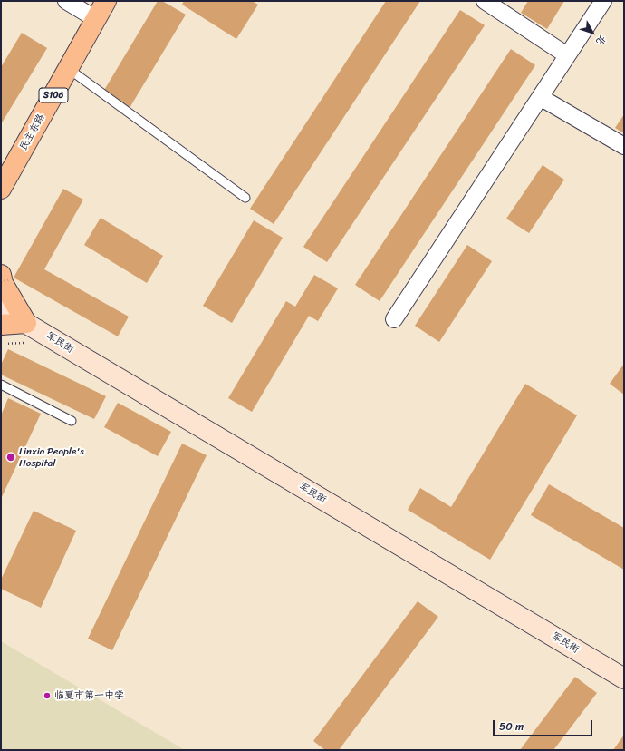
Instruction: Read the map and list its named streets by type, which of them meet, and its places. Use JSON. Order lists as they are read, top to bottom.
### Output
{
  "streets": {
    "main road": ["S106", "民主东路", "军民街"]
  },
  "places": ["Linxia People's Hospital", "临夏市第一中学"],
  "scale_bar": "50 m",
  "north": "bottom right"
}
